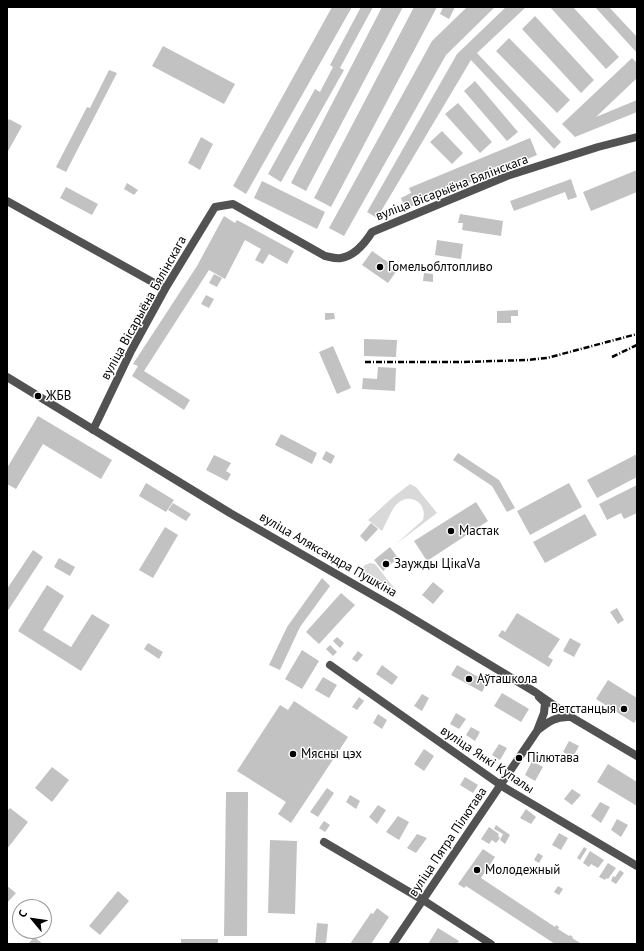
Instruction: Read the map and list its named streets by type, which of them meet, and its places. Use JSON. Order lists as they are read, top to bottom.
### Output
{
  "streets": {
    "street": [
      "вуліца Вісарыёна Бялінскага",
      "вуліца Аляксандра Пушкіна",
      "вуліца Янкі Купалы",
      "вуліца Пятра Пілютава"
    ]
  },
  "crossings": [
    ["вуліца Вісарыёна Бялінскага", "вуліца Аляксандра Пушкіна"],
    ["вуліца Аляксандра Пушкіна", "вуліца Пятра Пілютава"],
    ["вуліца Янкі Купалы", "вуліца Пятра Пілютава"]
  ],
  "places": [
    "Гомельоблтопливо",
    "ЖБВ",
    "Мастак",
    "Заужды ЦікаVа",
    "Аўташкола",
    "Ветстанцыя",
    "Мясны цэх",
    "Пілютава",
    "Молодежный"
  ],
  "north": "top left"
}
